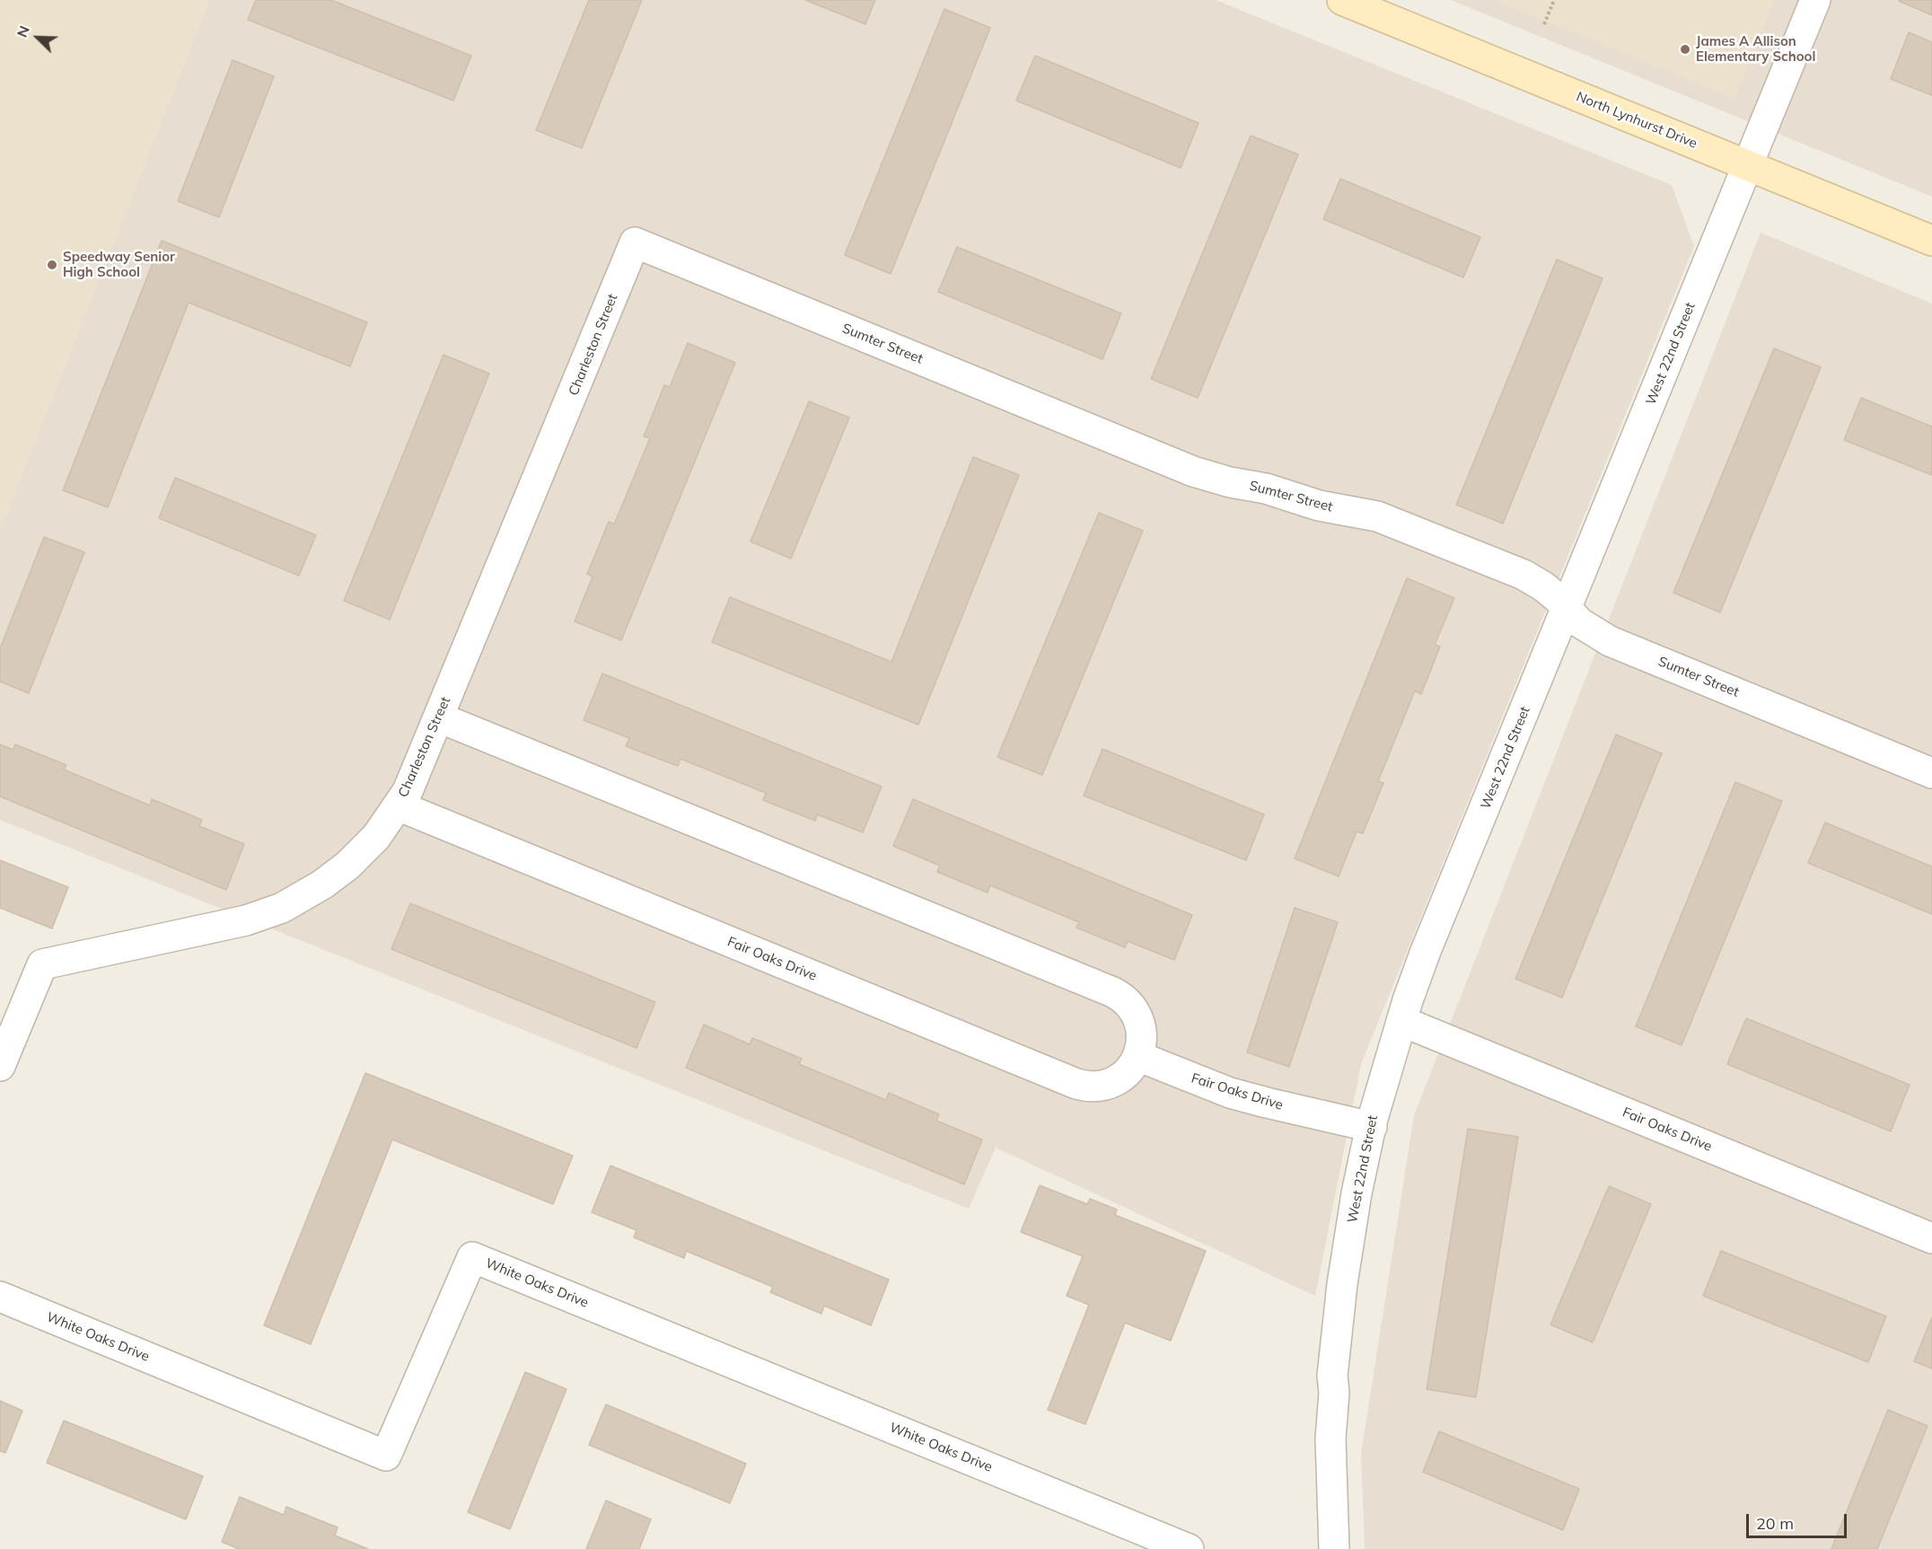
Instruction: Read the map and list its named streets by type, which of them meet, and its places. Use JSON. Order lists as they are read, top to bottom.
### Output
{
  "streets": {
    "main road": ["North Lynhurst Drive"],
    "street": [
      "Sumter Street",
      "Charleston Street",
      "West 22nd Street",
      "Fair Oaks Drive",
      "White Oaks Drive"
    ]
  },
  "crossings": [
    ["North Lynhurst Drive", "West 22nd Street"],
    ["Sumter Street", "Charleston Street"],
    ["Sumter Street", "West 22nd Street"],
    ["Charleston Street", "Fair Oaks Drive"],
    ["West 22nd Street", "Fair Oaks Drive"]
  ],
  "places": ["James A Allison Elementary School", "Speedway Senior High School"],
  "scale_bar": "20 m",
  "north": "top left"
}
